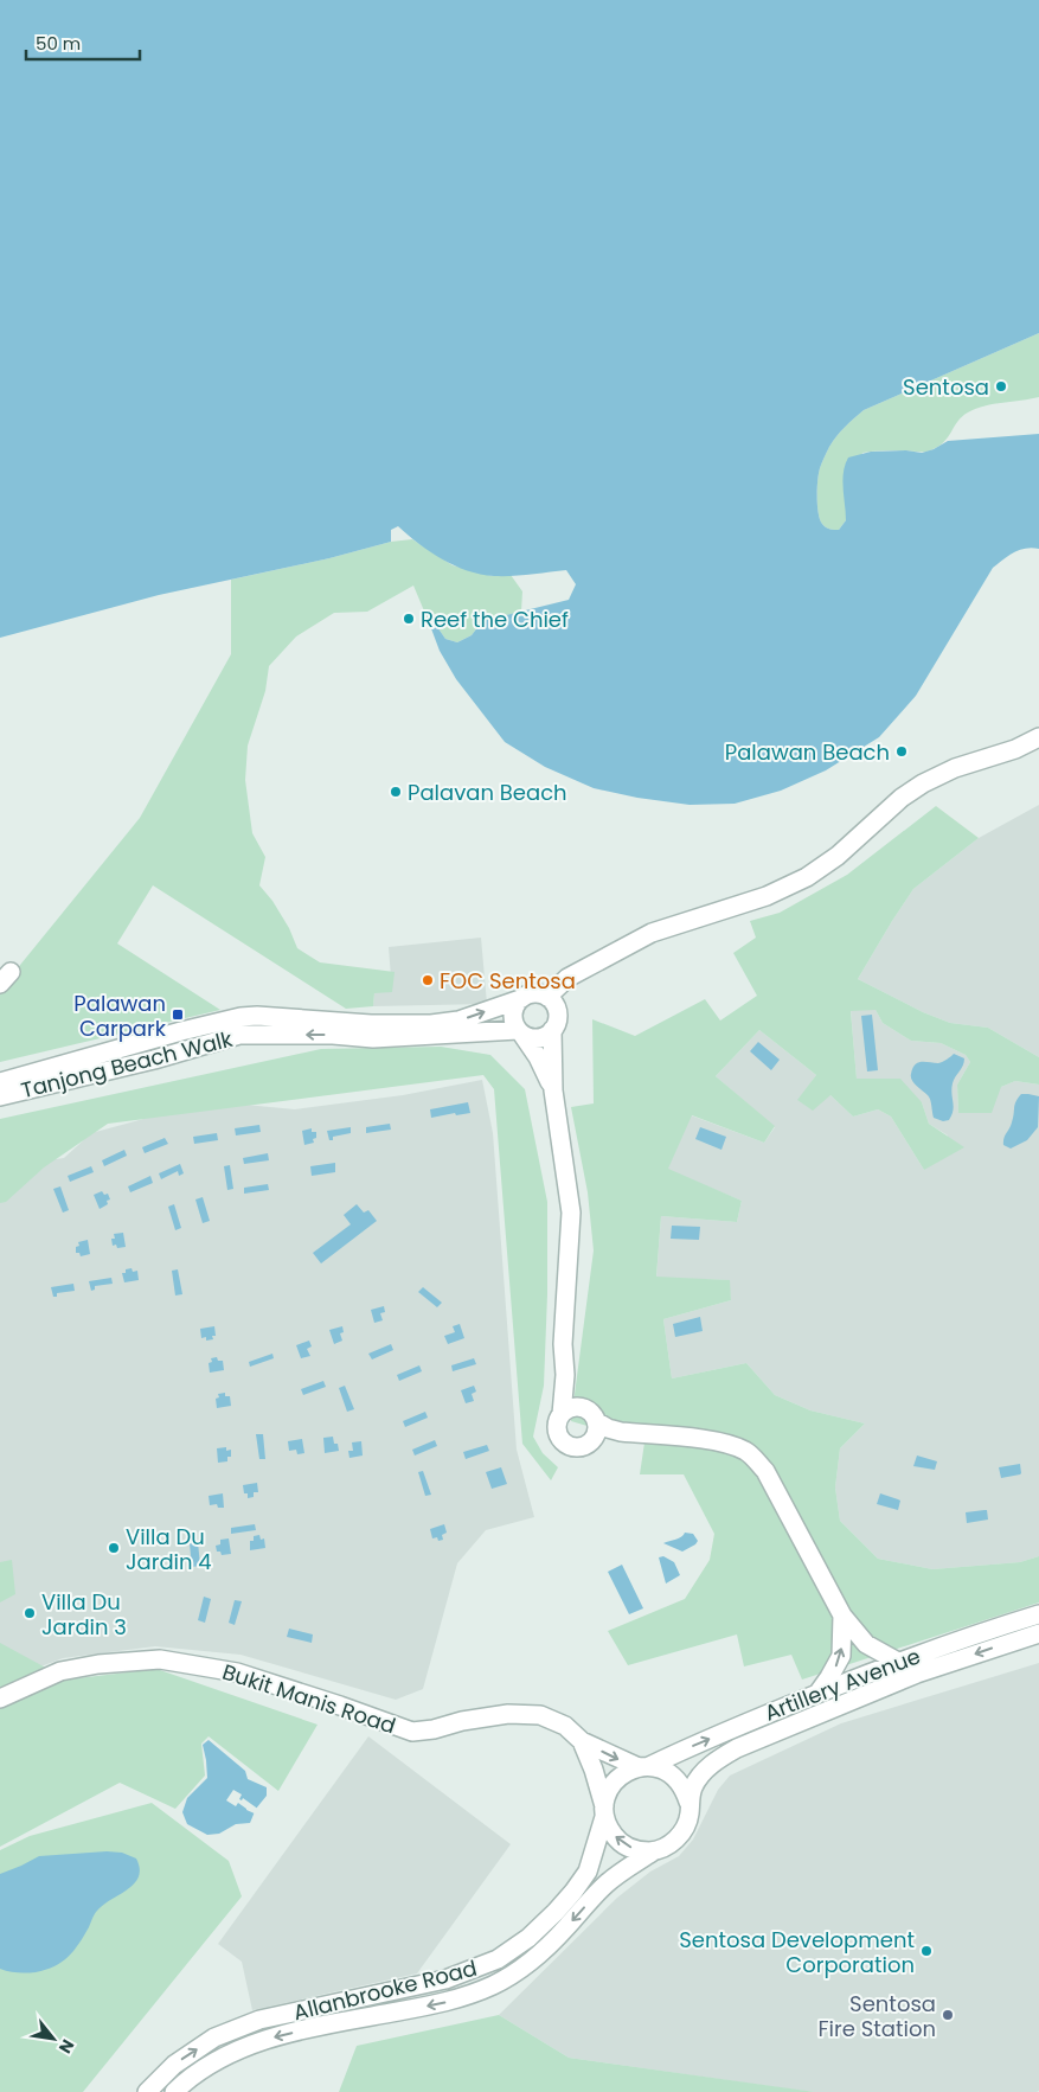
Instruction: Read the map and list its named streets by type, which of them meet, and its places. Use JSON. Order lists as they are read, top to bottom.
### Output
{
  "streets": {
    "street": [
      "Tanjong Beach Walk",
      "Artillery Avenue",
      "Bukit Manis Road",
      "Allanbrooke Road"
    ]
  },
  "crossings": [
    ["Artillery Avenue", "Allanbrooke Road"]
  ],
  "places": {
    "other": [
      "Sentosa",
      "Reef the Chief",
      "Palawan Beach",
      "Palavan Beach",
      "FOC Sentosa",
      "Villa Du Jardin 4",
      "Villa Du Jardin 3",
      "Sentosa Development Corporation",
      "Sentosa Fire Station"
    ],
    "transit": ["Palawan Carpark"]
  },
  "scale_bar": "50 m",
  "north": "bottom right"
}
